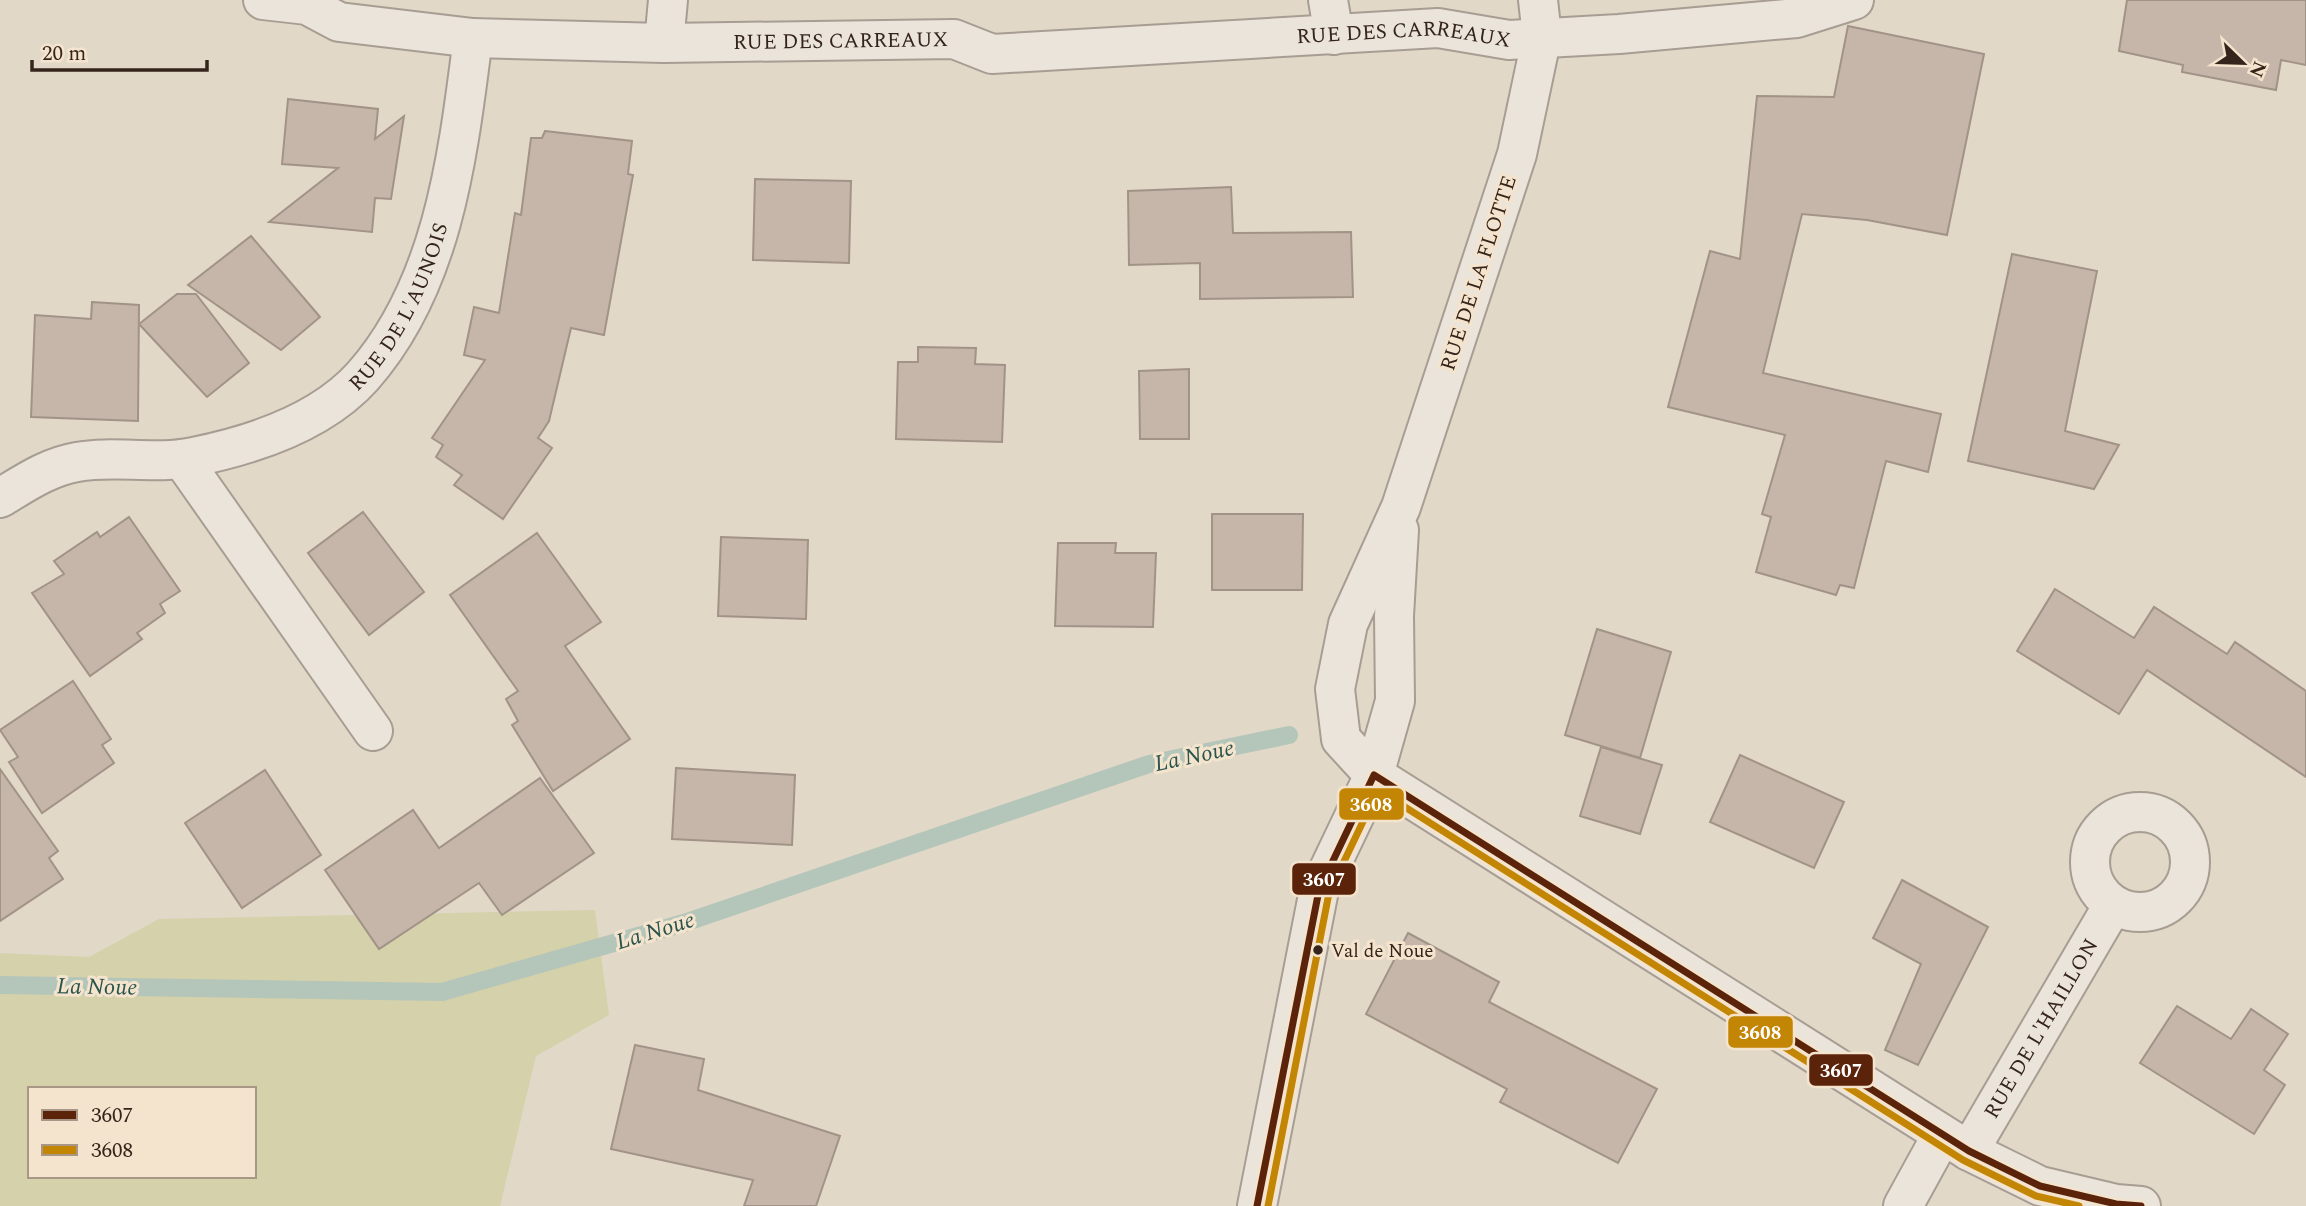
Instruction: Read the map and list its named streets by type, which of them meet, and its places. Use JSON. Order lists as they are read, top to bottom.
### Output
{
  "streets": {
    "street": [
      "RUE DES CARREAUX",
      "RUE DE LA FLOTTE",
      "RUE DE L'AUNOIS",
      "RUE DE L'HAILLON"
    ]
  },
  "crossings": [
    ["RUE DES CARREAUX", "RUE DE LA FLOTTE"],
    ["RUE DES CARREAUX", "RUE DE L'AUNOIS"]
  ],
  "water": ["La Noue"],
  "places": ["Val de Noue"],
  "lines": ["transit line 3607", "transit line 3608"],
  "legend": ["3607", "3608"],
  "scale_bar": "20 m",
  "north": "bottom right"
}
